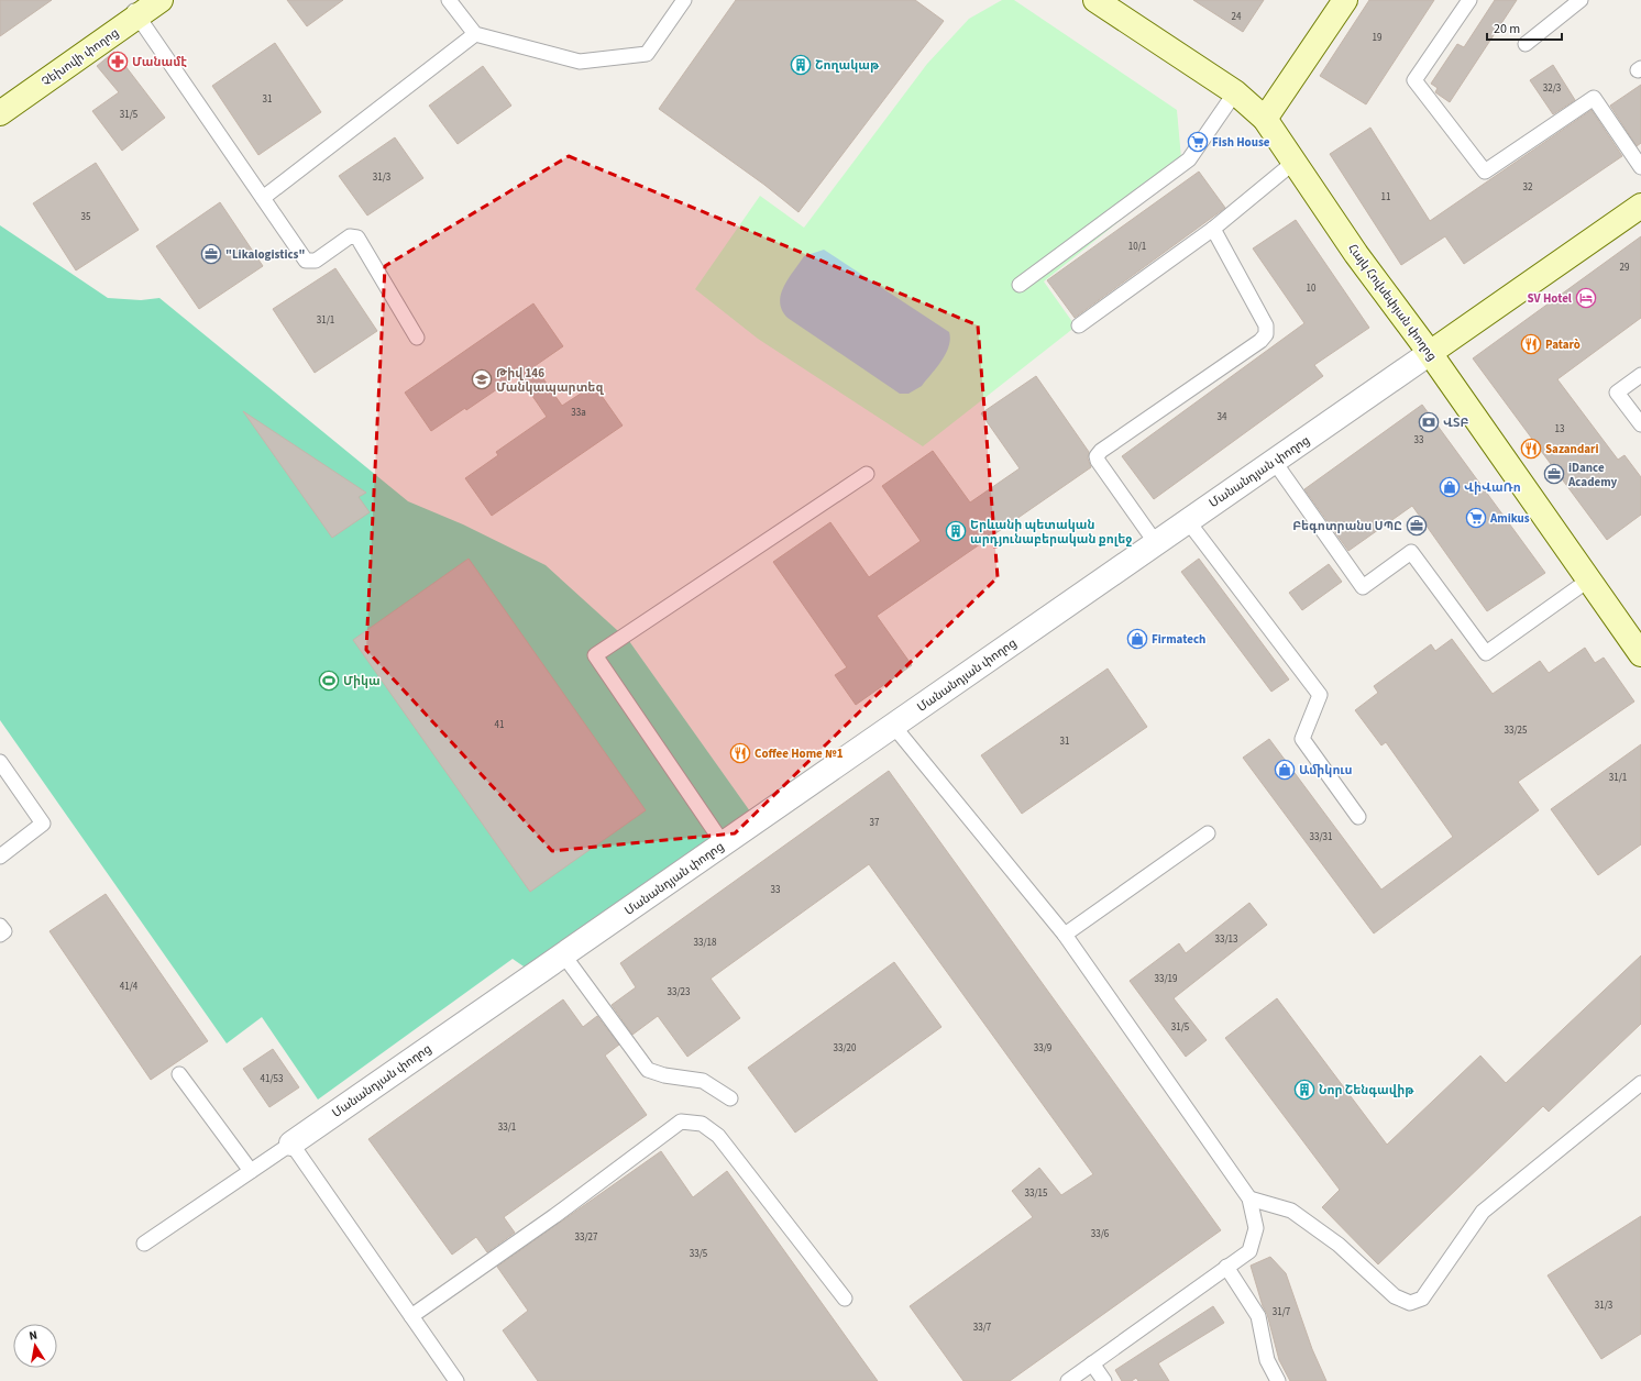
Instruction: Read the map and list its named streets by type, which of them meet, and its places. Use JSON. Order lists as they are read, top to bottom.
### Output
{
  "streets": {
    "street": ["Չեխովի փողոց", "Հայկ Հովսեփյան փողոց", "Մանանդյան փողոց"]
  },
  "crossings": [
    ["Հայկ Հովսեփյան փողոց", "Մանանդյան փողոց"]
  ],
  "places": {
    "pharmacy": ["Մանամէ"],
    "building": ["Շողակաթ", "Երևանի պետական արդյունաբերական քոլեջ", "Նոր Շենգավիթ"],
    "supermarket": ["Fish House", "Amikus"],
    "office": ["\"Likalogistics\"", "iDance Academy", "Բեգոտրանս ՍՊԸ"],
    "hotel": ["SV Hotel"],
    "restaurant": ["Patarò", "Sazandari", "Coffee Home №1"],
    "school or university": ["Թիվ 146 Մանկապարտեզ"],
    "bank": ["ՎՏԲ"],
    "shop": ["ՎիՎաՌո", "Firmatech", "Ամիկուս"],
    "sports": ["Միկա"]
  },
  "house_numbers": [
    "24",
    "19",
    "32/3",
    "31",
    "31/5",
    "31/3",
    "32",
    "11",
    "35",
    "10/1",
    "29",
    "10",
    "31/1",
    "33a",
    "34",
    "13",
    "33",
    "41",
    "33/25",
    "31",
    "31/1",
    "37",
    "33/31",
    "33",
    "33/13",
    "33/18",
    "33/19",
    "41/4",
    "33/23",
    "31/5",
    "33/20",
    "33/9",
    "41/53",
    "33/1",
    "33/15",
    "33/6",
    "33/27",
    "33/5",
    "31/3",
    "31/7",
    "33/7"
  ],
  "scale_bar": "20 m",
  "north": "top"
}
